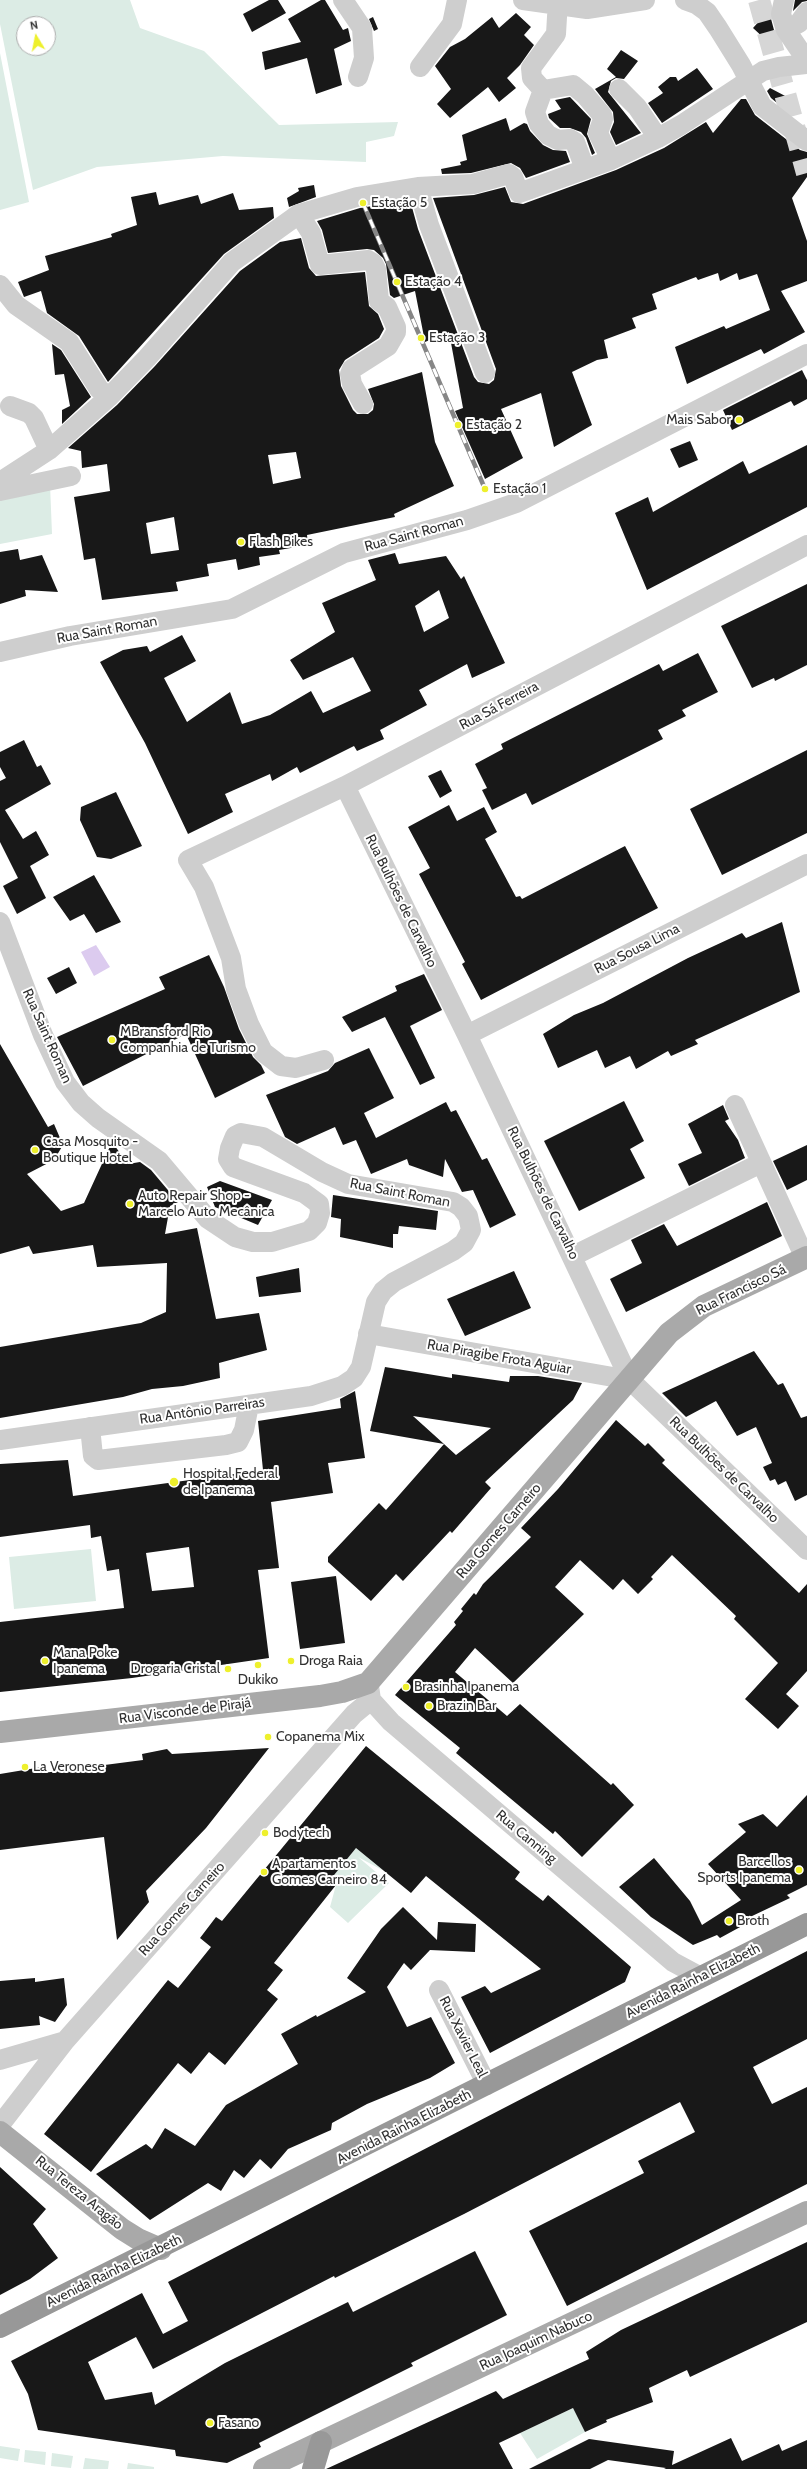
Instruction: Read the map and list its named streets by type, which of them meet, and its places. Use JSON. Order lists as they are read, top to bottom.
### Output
{
  "streets": {
    "highway": ["Avenida Rainha Elizabeth"],
    "main road": [
      "Rua Francisco Sá",
      "Rua Gomes Carneiro",
      "Rua Visconde de Pirajá",
      "Rua Tereza Aragão",
      "Rua Joaquim Nabuco"
    ],
    "street": [
      "Rua Saint Roman",
      "Rua Sá Ferreira",
      "Rua Bulhões de Carvalho",
      "Rua Sousa Lima",
      "Rua Piragibe Frota Aguiar",
      "Rua Antônio Parreiras",
      "Rua Canning",
      "Rua Xavier Leal"
    ]
  },
  "crossings": [
    ["Rua Saint Roman", "Rua Piragibe Frota Aguiar"],
    ["Rua Saint Roman", "Rua Antônio Parreiras"],
    ["Rua Sá Ferreira", "Rua Bulhões de Carvalho"],
    ["Rua Bulhões de Carvalho", "Rua Sousa Lima"],
    ["Rua Bulhões de Carvalho", "Rua Francisco Sá"],
    ["Rua Bulhões de Carvalho", "Rua Piragibe Frota Aguiar"],
    ["Rua Bulhões de Carvalho", "Rua Gomes Carneiro"],
    ["Rua Francisco Sá", "Rua Piragibe Frota Aguiar"],
    ["Rua Francisco Sá", "Rua Gomes Carneiro"],
    ["Rua Piragibe Frota Aguiar", "Rua Antônio Parreiras"],
    ["Rua Piragibe Frota Aguiar", "Rua Gomes Carneiro"],
    ["Rua Gomes Carneiro", "Rua Visconde de Pirajá"],
    ["Rua Gomes Carneiro", "Rua Canning"],
    ["Rua Visconde de Pirajá", "Rua Canning"],
    ["Rua Canning", "Avenida Rainha Elizabeth"],
    ["Avenida Rainha Elizabeth", "Rua Xavier Leal"],
    ["Avenida Rainha Elizabeth", "Rua Tereza Aragão"]
  ],
  "places": [
    "Estação 5",
    "Estação 4",
    "Estação 3",
    "Mais Sabor",
    "Estação 2",
    "Estação 1",
    "Flash Bikes",
    "MBransford Rio Companhia de Turismo",
    "Casa Mosquito - Boutique Hotel",
    "Auto Repair Shop - Marcelo Auto Mecânica",
    "Hospital Federal de Ipanema",
    "Mana Poke Ipanema",
    "Droga Raia",
    "Dukiko",
    "Drogaria Cristal",
    "Brasinha Ipanema",
    "Brazin Bar",
    "Copanema Mix",
    "La Veronese",
    "Bodytech",
    "Barcellos Sports Ipanema",
    "Apartamentos Gomes Carneiro 84",
    "Broth",
    "Fasano"
  ],
  "north": "top"
}
